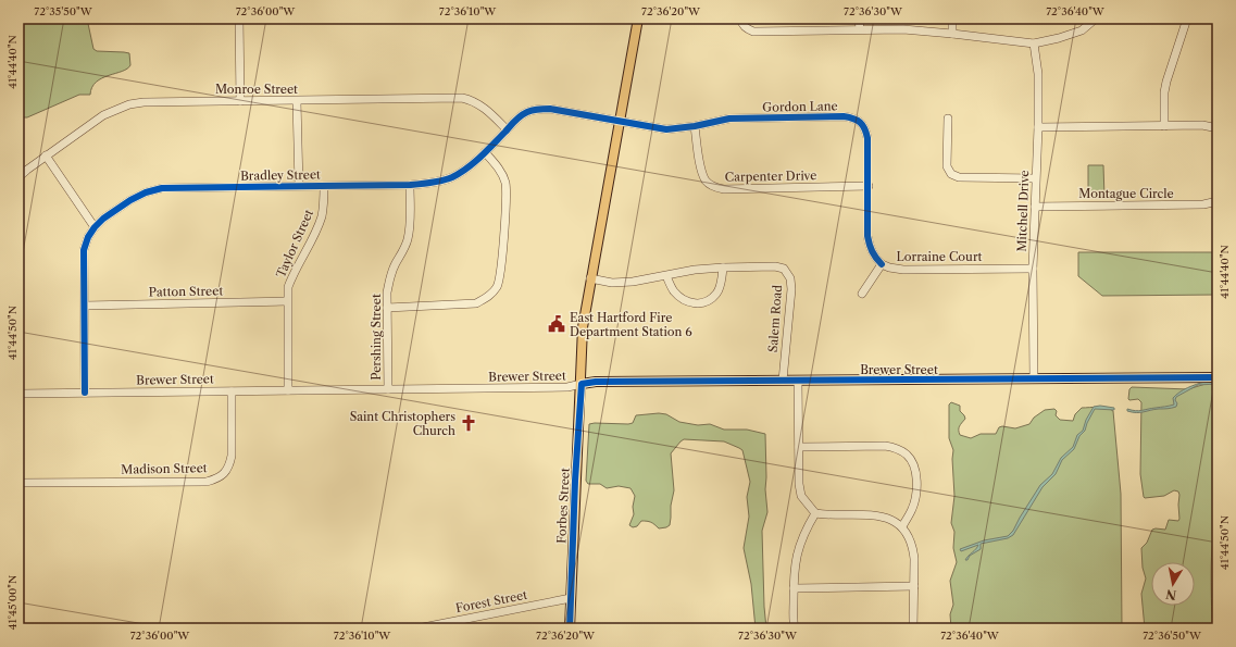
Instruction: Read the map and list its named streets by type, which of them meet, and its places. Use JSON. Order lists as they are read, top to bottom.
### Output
{
  "streets": {
    "main road": ["Brewer Street", "Forbes Street"],
    "street": [
      "Monroe Street",
      "Gordon Lane",
      "Bradley Street",
      "Carpenter Drive",
      "Montague Circle",
      "Mitchell Drive",
      "Taylor Street",
      "Lorraine Court",
      "Patton Street",
      "Salem Road",
      "Pershing Street",
      "Madison Street",
      "Forest Street"
    ]
  },
  "crossings": [
    ["Monroe Street", "Bradley Street"],
    ["Gordon Lane", "Bradley Street"],
    ["Gordon Lane", "Carpenter Drive"],
    ["Gordon Lane", "Lorraine Court"],
    ["Gordon Lane", "Forbes Street"],
    ["Bradley Street", "Taylor Street"],
    ["Bradley Street", "Patton Street"],
    ["Bradley Street", "Pershing Street"],
    ["Bradley Street", "Brewer Street"],
    ["Bradley Street", "Forbes Street"],
    ["Montague Circle", "Mitchell Drive"],
    ["Mitchell Drive", "Lorraine Court"],
    ["Mitchell Drive", "Brewer Street"],
    ["Taylor Street", "Patton Street"],
    ["Taylor Street", "Brewer Street"],
    ["Salem Road", "Brewer Street"],
    ["Salem Road", "Forbes Street"],
    ["Pershing Street", "Brewer Street"],
    ["Brewer Street", "Madison Street"],
    ["Brewer Street", "Forbes Street"],
    ["Forbes Street", "Forest Street"]
  ],
  "places": {
    "public building": ["East Hartford Fire Department Station 6"],
    "church": ["Saint Christophers Church"]
  },
  "north": "bottom",
  "coordinates": [
    "72°35'50\"W",
    "72°36'00\"W",
    "72°36'10\"W",
    "72°36'20\"W",
    "72°36'30\"W",
    "72°36'40\"W",
    "41°44'40\"N",
    "41°44'50\"N",
    "41°45'00\"N",
    "72°36'50\"W"
  ]
}
